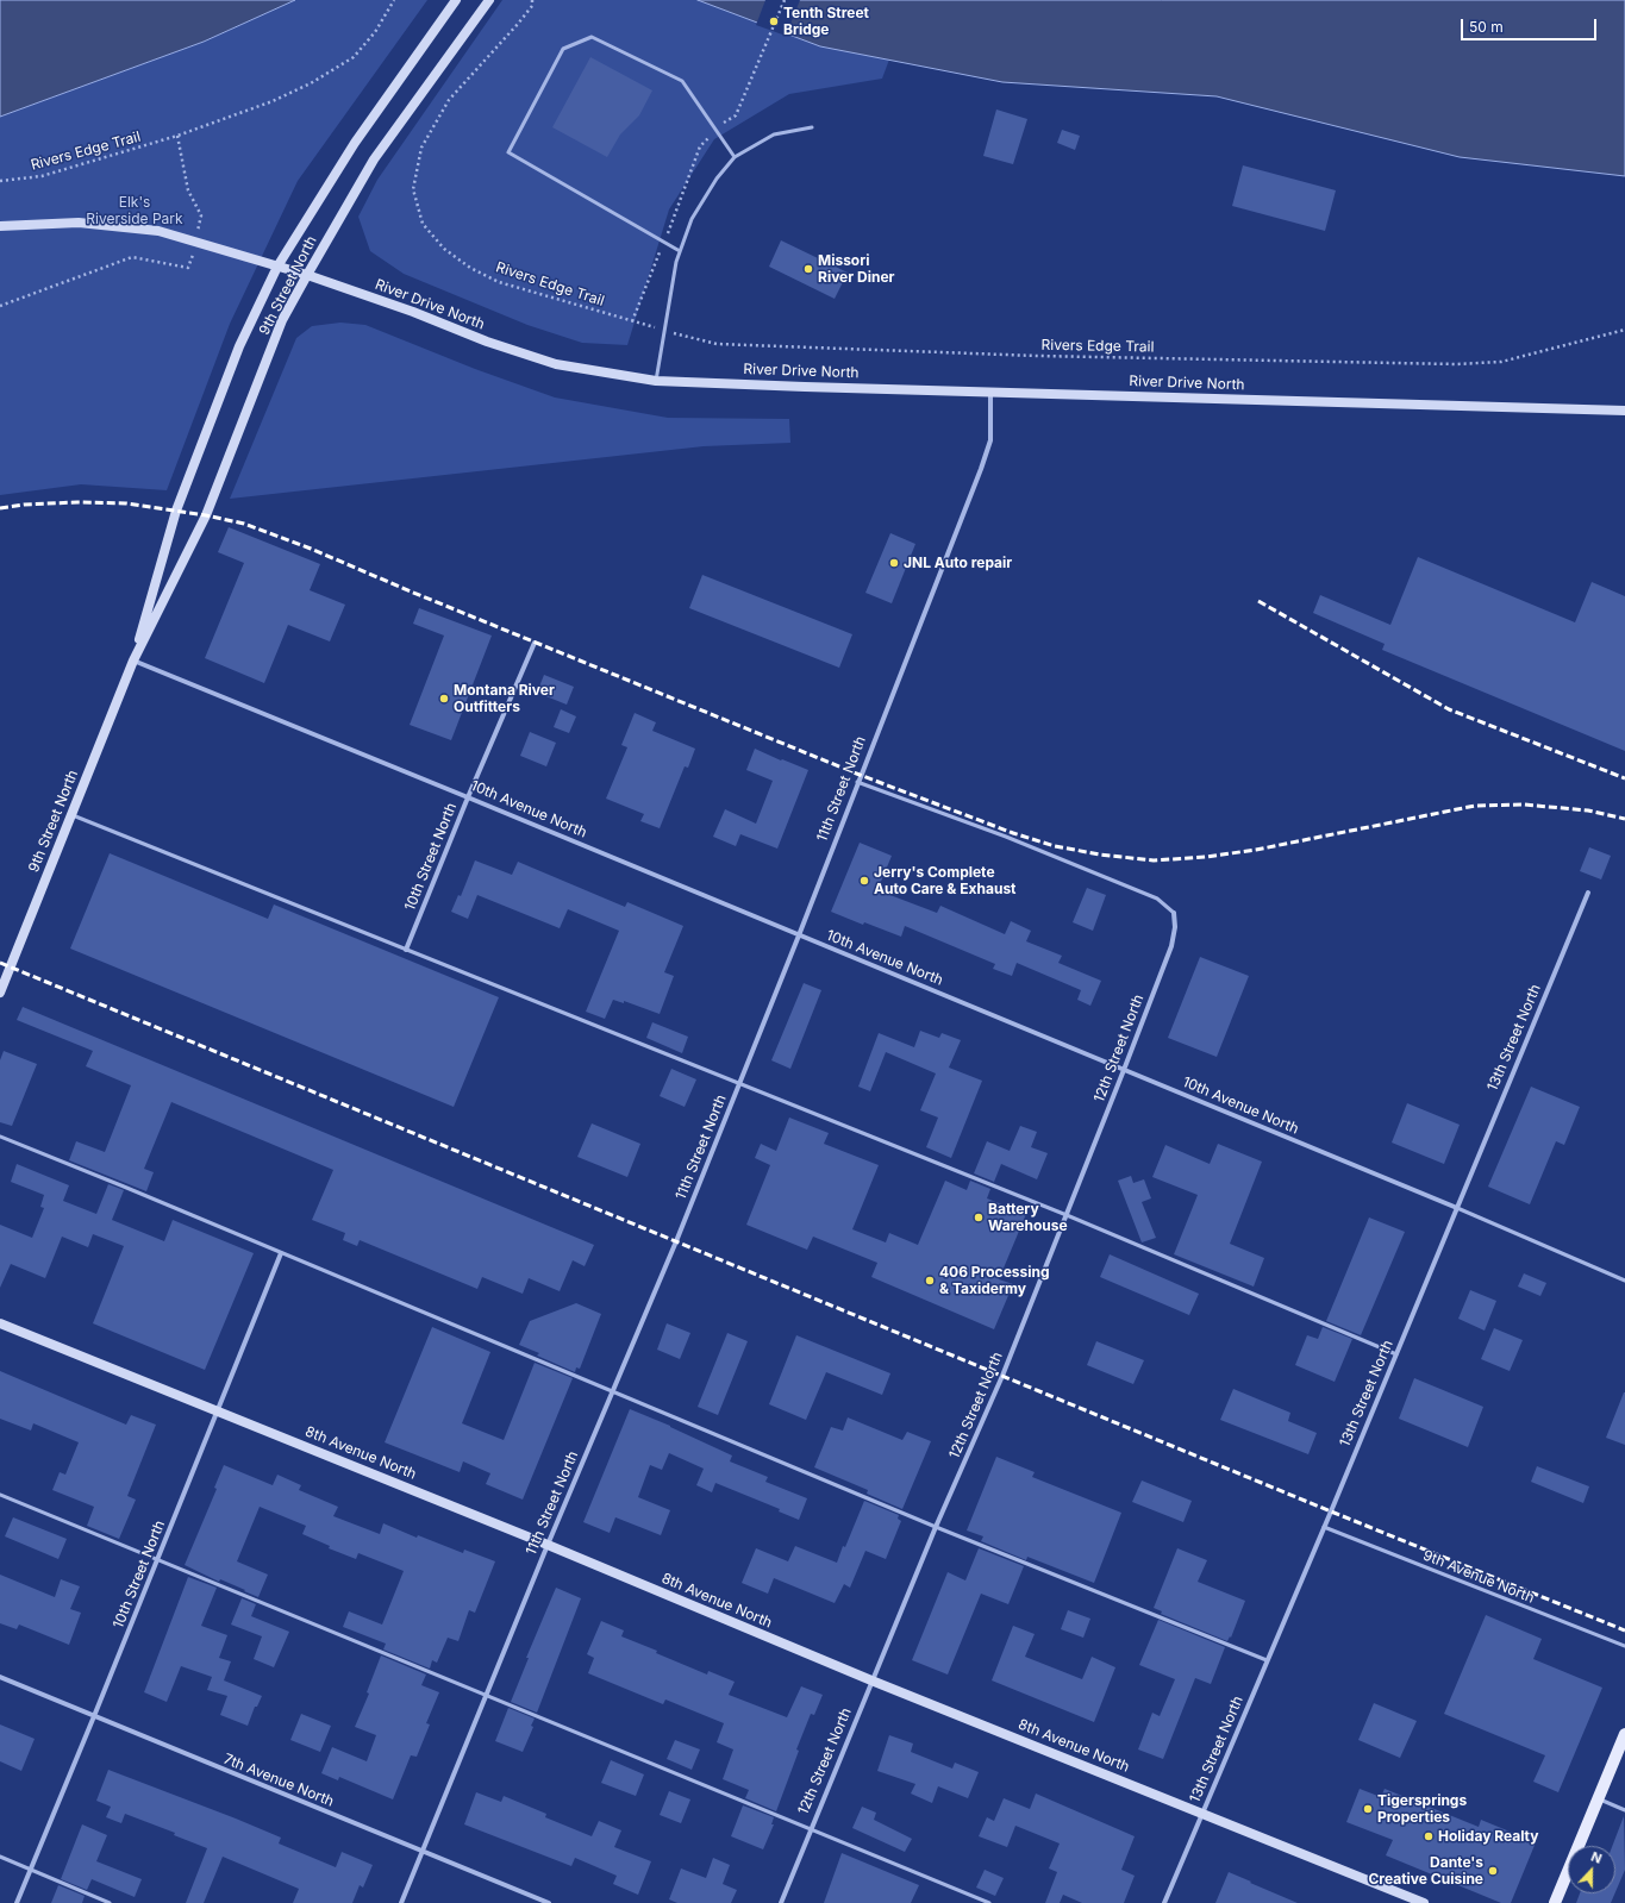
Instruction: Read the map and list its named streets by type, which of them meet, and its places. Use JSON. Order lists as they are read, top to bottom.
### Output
{
  "streets": {
    "main road": ["9th Street North", "River Drive North", "8th Avenue North"],
    "street": [
      "11th Street North",
      "10th Avenue North",
      "10th Street North",
      "13th Street North",
      "12th Street North",
      "7th Avenue North"
    ],
    "lane": ["9th Avenue North"],
    "path": ["Rivers Edge Trail"]
  },
  "crossings": [
    ["9th Street North", "River Drive North"],
    ["9th Street North", "10th Avenue North"],
    ["River Drive North", "11th Street North"],
    ["11th Street North", "10th Avenue North"],
    ["11th Street North", "8th Avenue North"],
    ["11th Street North", "7th Avenue North"],
    ["10th Avenue North", "10th Street North"],
    ["10th Avenue North", "13th Street North"],
    ["10th Avenue North", "12th Street North"],
    ["10th Street North", "8th Avenue North"],
    ["10th Street North", "7th Avenue North"],
    ["13th Street North", "8th Avenue North"],
    ["13th Street North", "9th Avenue North"],
    ["12th Street North", "8th Avenue North"]
  ],
  "parks": ["Elk's Riverside Park"],
  "places": [
    "Tenth Street Bridge",
    "Missori River Diner",
    "JNL Auto repair",
    "Montana River Outfitters",
    "Jerry's Complete Auto Care & Exhaust",
    "Battery Warehouse",
    "406 Processing & Taxidermy",
    "Tigersprings Properties",
    "Holiday Realty",
    "Dante's Creative Cuisine"
  ],
  "scale_bar": "50 m",
  "north": "top"
}
